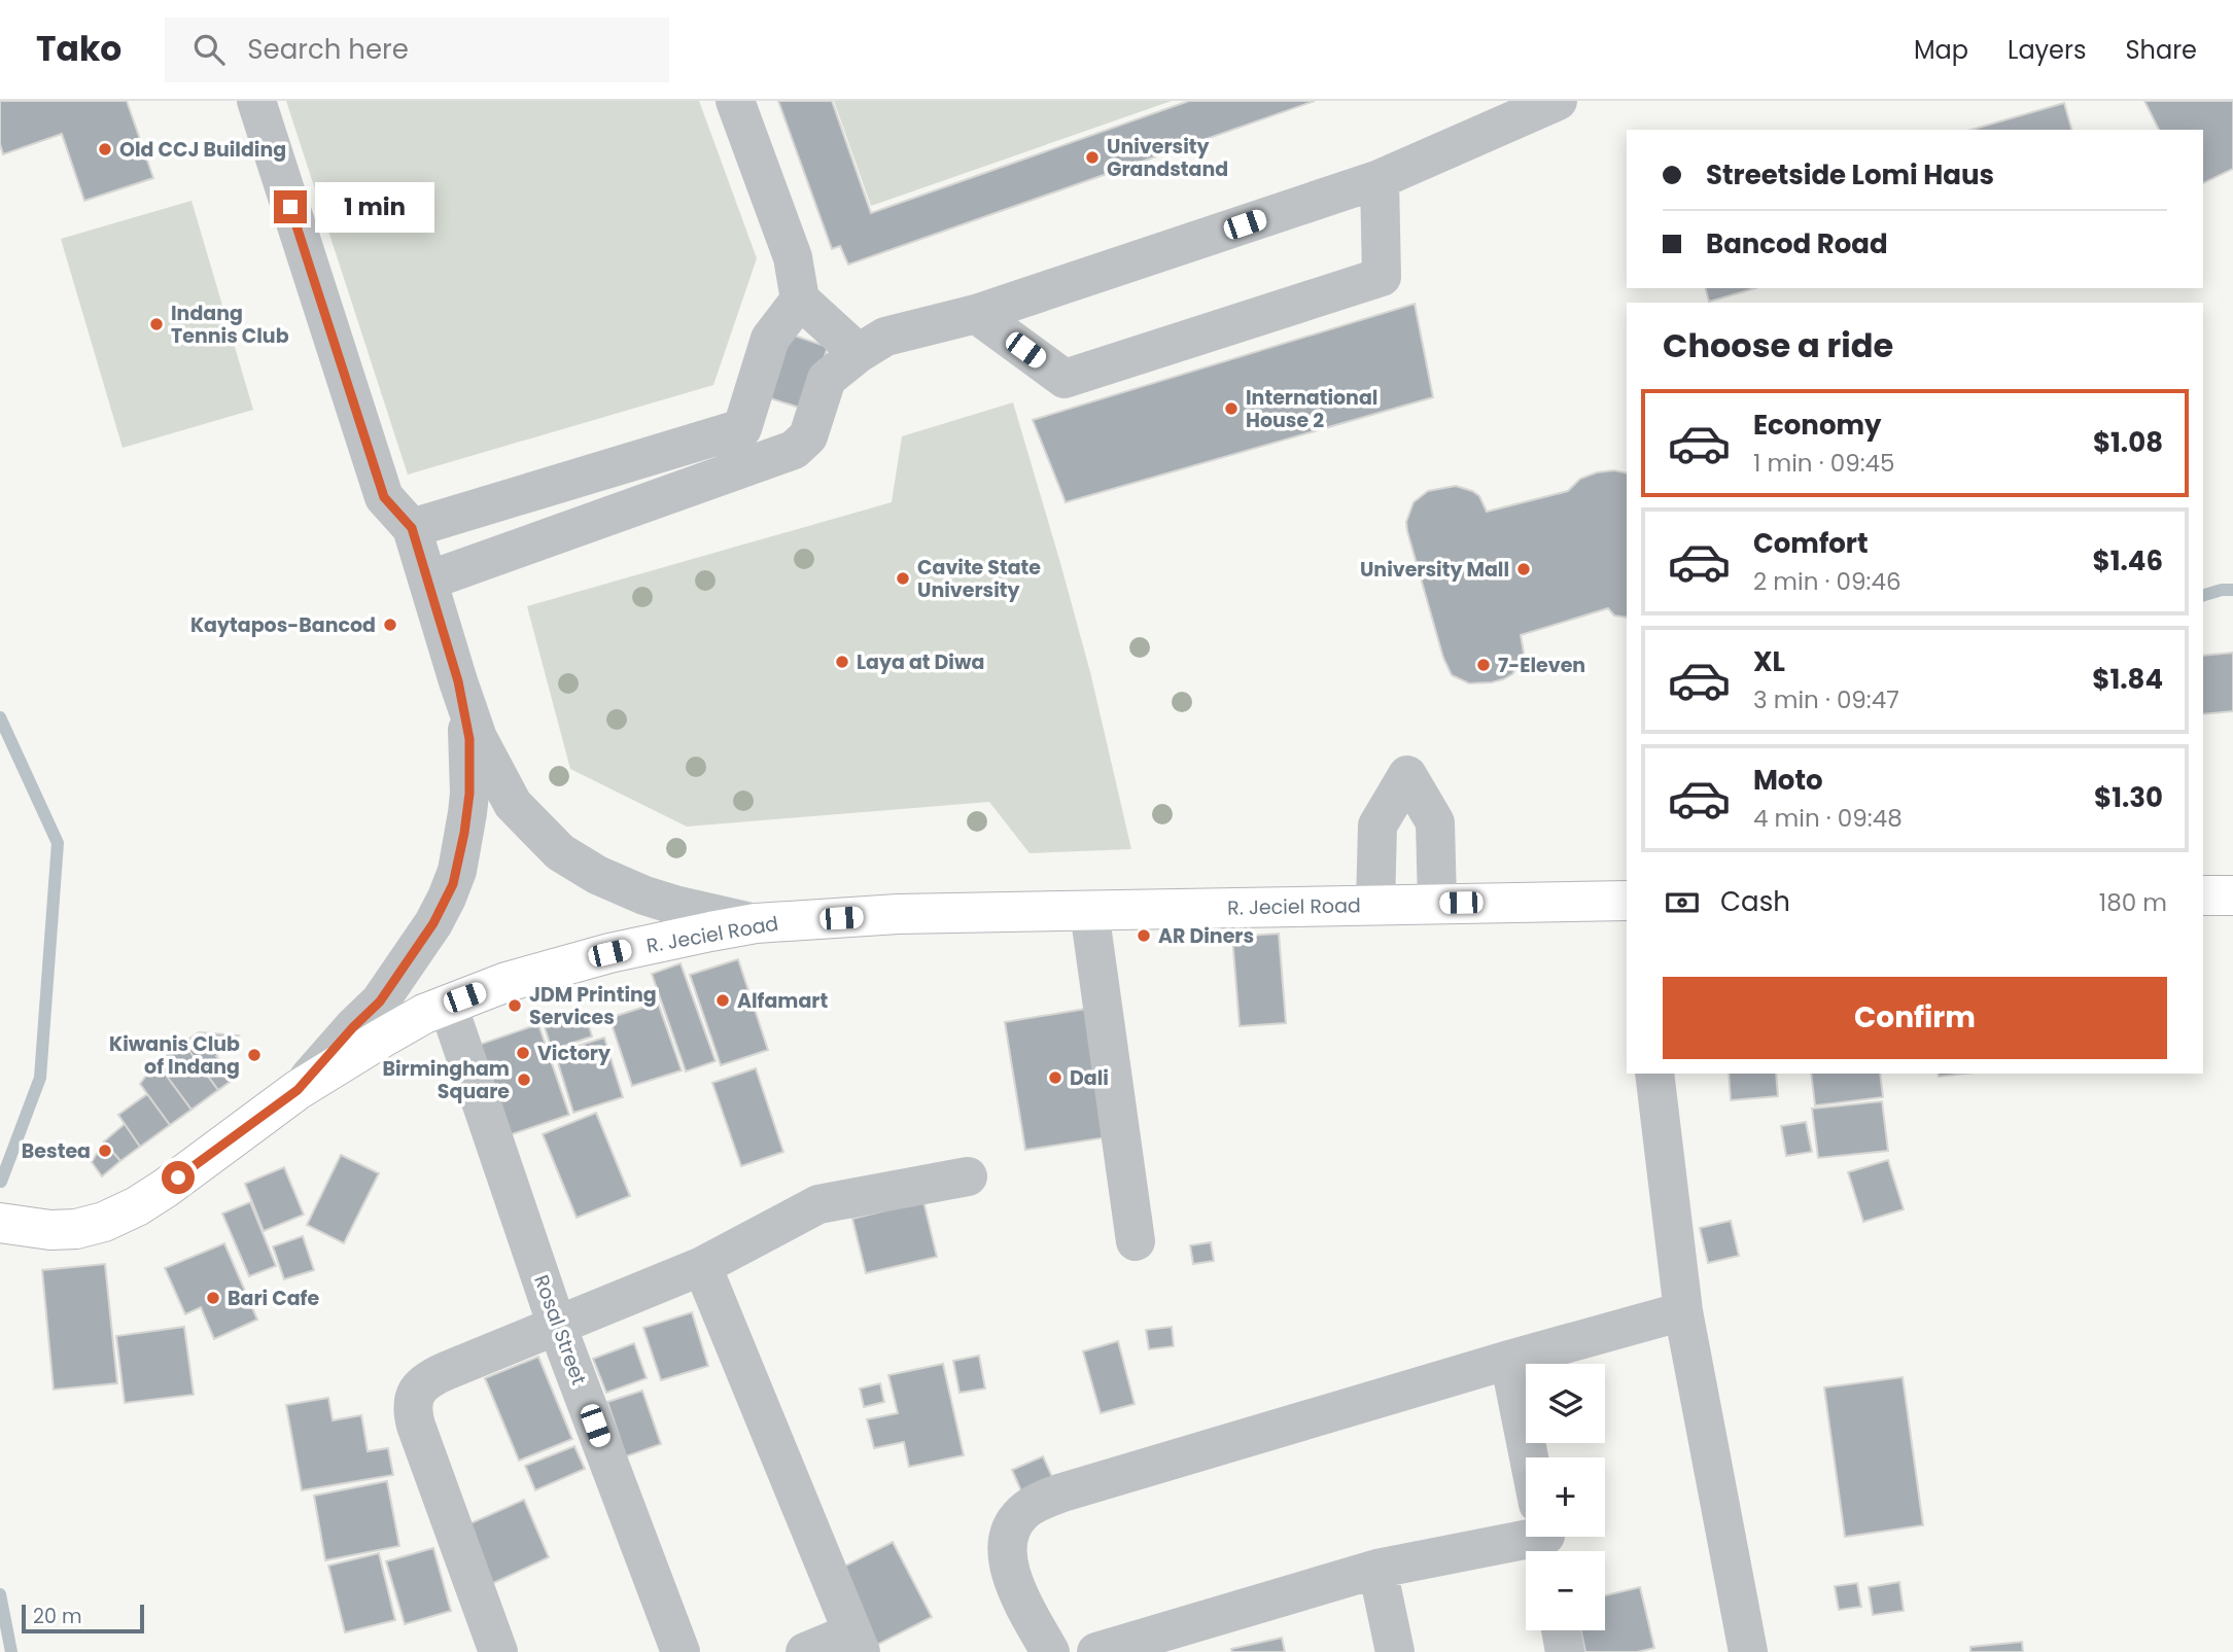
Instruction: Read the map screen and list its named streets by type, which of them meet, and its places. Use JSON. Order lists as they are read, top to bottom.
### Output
{
  "streets": {
    "main road": ["R. Jeciel Road"],
    "street": ["Rosal Street"]
  },
  "crossings": [
    ["R. Jeciel Road", "Rosal Street"]
  ],
  "places": [
    "Old CCJ Building",
    "University Grandstand",
    "Indang Tennis Club",
    "International House 2",
    "University Mall",
    "Cavite State University",
    "Kaytapos-Bancod",
    "Laya at Diwa",
    "7-Eleven",
    "AR Diners",
    "Alfamart",
    "JDM Printing Services",
    "Victory",
    "Kiwanis Club of Indang",
    "Dali",
    "Birmingham Square",
    "Bestea",
    "Bari Cafe"
  ],
  "scale_bar": "20 m",
  "page": {
    "header": "Tako",
    "search": "Search here",
    "nav": ["Map", "Layers", "Share"],
    "banner": ["Streetside Lomi Haus", "Bancod Road"],
    "bubble": "1 min",
    "heading": "Choose a ride",
    "list": [
      {
        "name": "Economy",
        "note": "1 min · 09:45",
        "value": "$1.08"
      },
      {
        "name": "Comfort",
        "note": "2 min · 09:46",
        "value": "$1.46"
      },
      {
        "name": "XL",
        "note": "3 min · 09:47",
        "value": "$1.84"
      },
      {
        "name": "Moto",
        "note": "4 min · 09:48",
        "value": "$1.30"
      }
    ],
    "pay": ["Cash", "180 m"],
    "buttons": "Confirm",
    "map_buttons": ["+", "−"],
    "scale": "20 m"
  }
}
